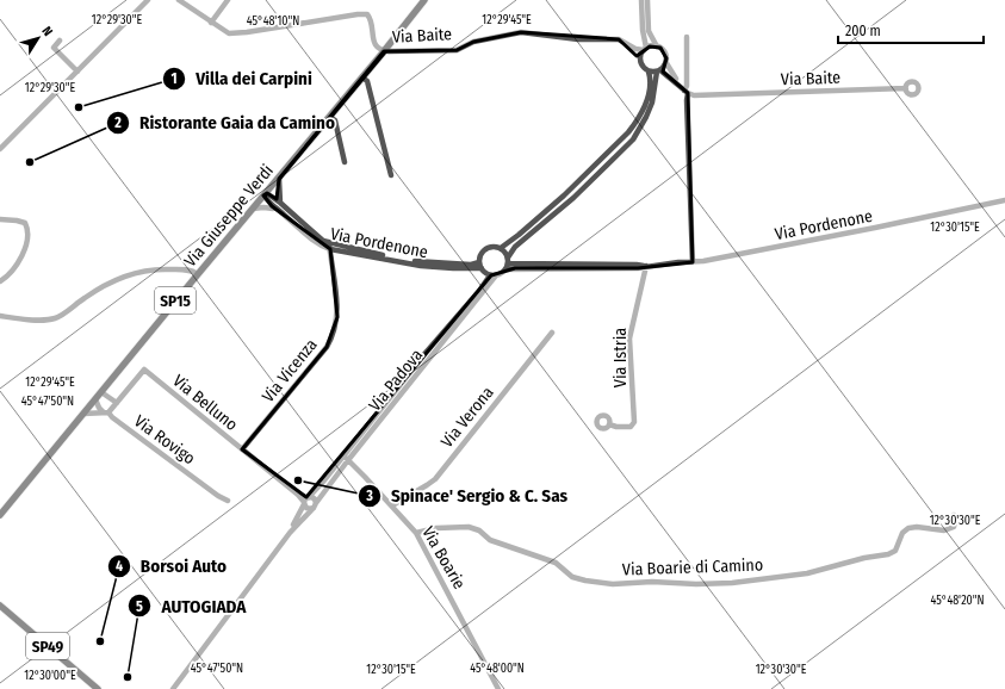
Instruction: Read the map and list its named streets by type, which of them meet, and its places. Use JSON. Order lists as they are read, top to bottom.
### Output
{
  "streets": {
    "main road": ["Via Giuseppe Verdi", "SP15", "SP49"],
    "street": [
      "Via Baite",
      "Via Pordenone",
      "Via Istria",
      "Via Vicenza",
      "Via Padova",
      "Via Belluno",
      "Via Verona",
      "Via Rovigo",
      "Via Boarie",
      "Via Boarie di Camino"
    ]
  },
  "crossings": [
    ["Via Baite", "Via Giuseppe Verdi"],
    ["Via Giuseppe Verdi", "Via Pordenone"],
    ["Via Giuseppe Verdi", "Via Rovigo"],
    ["Via Pordenone", "Via Istria"],
    ["Via Pordenone", "Via Vicenza"],
    ["Via Pordenone", "Via Padova"],
    ["Via Vicenza", "Via Belluno"],
    ["Via Padova", "Via Belluno"],
    ["Via Padova", "Via Boarie"],
    ["Via Verona", "Via Boarie"],
    ["Via Boarie", "Via Boarie di Camino"]
  ],
  "places": [
    "Villa dei Carpini",
    "Ristorante Gaia da Camino",
    "Spinace' Sergio & C. Sas",
    "Borsoi Auto",
    "AUTOGIADA"
  ],
  "scale_bar": "200 m",
  "north": "top right",
  "coordinates": [
    "12°29'30\"E",
    "12°29'45\"E",
    "45°48'10\"N",
    "12°30'15\"E",
    "45°47'50\"N",
    "12°30'30\"E",
    "45°48'20\"N",
    "45°48'00\"N",
    "12°30'00\"E"
  ]
}
